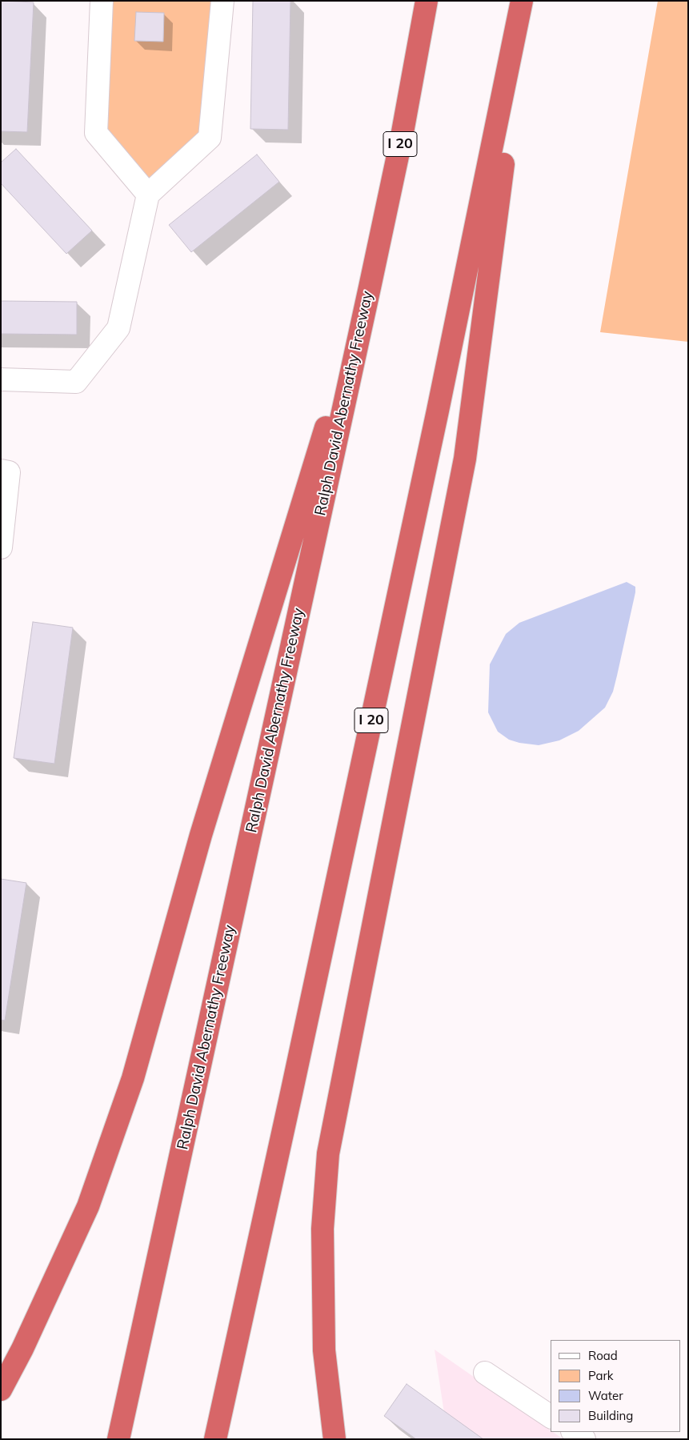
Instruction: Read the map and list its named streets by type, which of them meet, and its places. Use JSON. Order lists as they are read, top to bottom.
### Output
{
  "streets": {
    "highway": ["I 20", "Ralph David Abernathy Freeway"]
  },
  "legend": [
    "Road",
    "Park",
    "Water",
    "Building"
  ]
}
